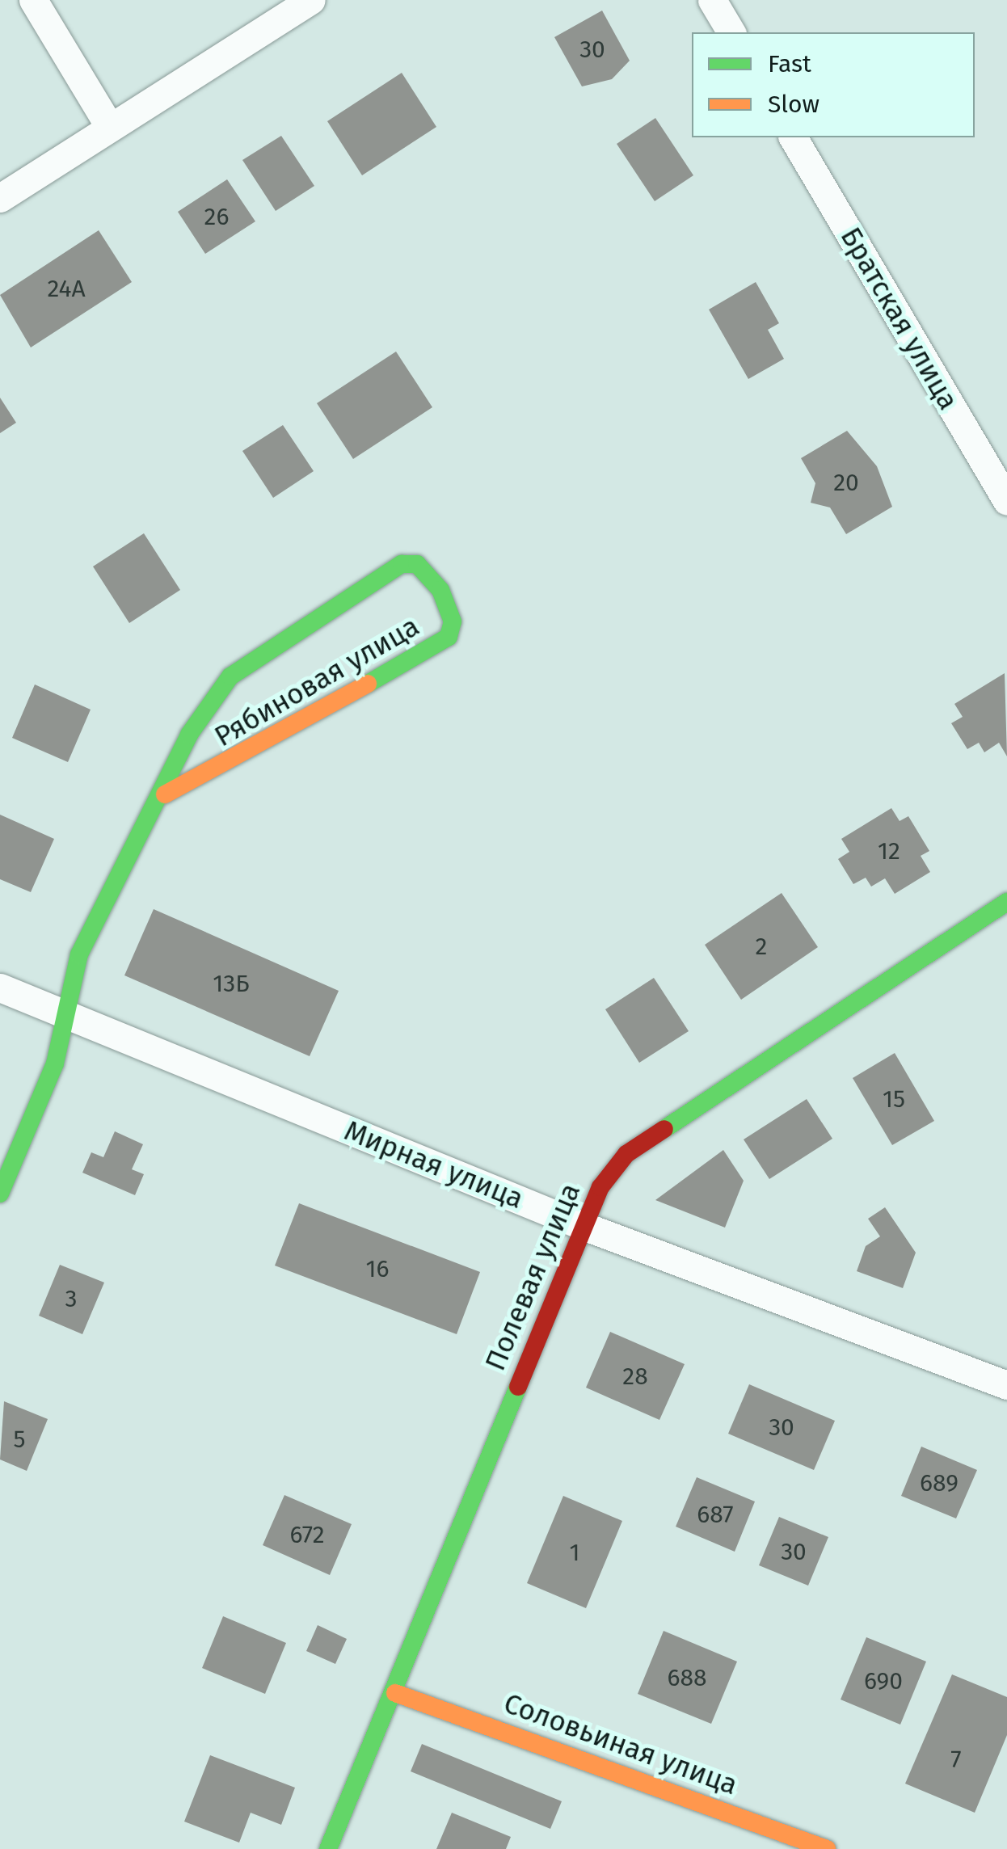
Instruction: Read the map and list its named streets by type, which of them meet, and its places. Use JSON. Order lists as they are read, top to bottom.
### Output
{
  "streets": {
    "street": [
      "Братская улица",
      "Рябиновая улица",
      "Мирная улица",
      "Полевая улица",
      "Соловьиная улица"
    ]
  },
  "crossings": [
    ["Рябиновая улица", "Мирная улица"],
    ["Мирная улица", "Полевая улица"],
    ["Полевая улица", "Соловьиная улица"]
  ],
  "house_numbers": [
    "30",
    "26",
    "24А",
    "20",
    "12",
    "2",
    "13Б",
    "15",
    "16",
    "3",
    "28",
    "30",
    "5",
    "689",
    "687",
    "672",
    "30",
    "1",
    "688",
    "690",
    "7"
  ],
  "legend": ["Fast", "Slow"]
}
